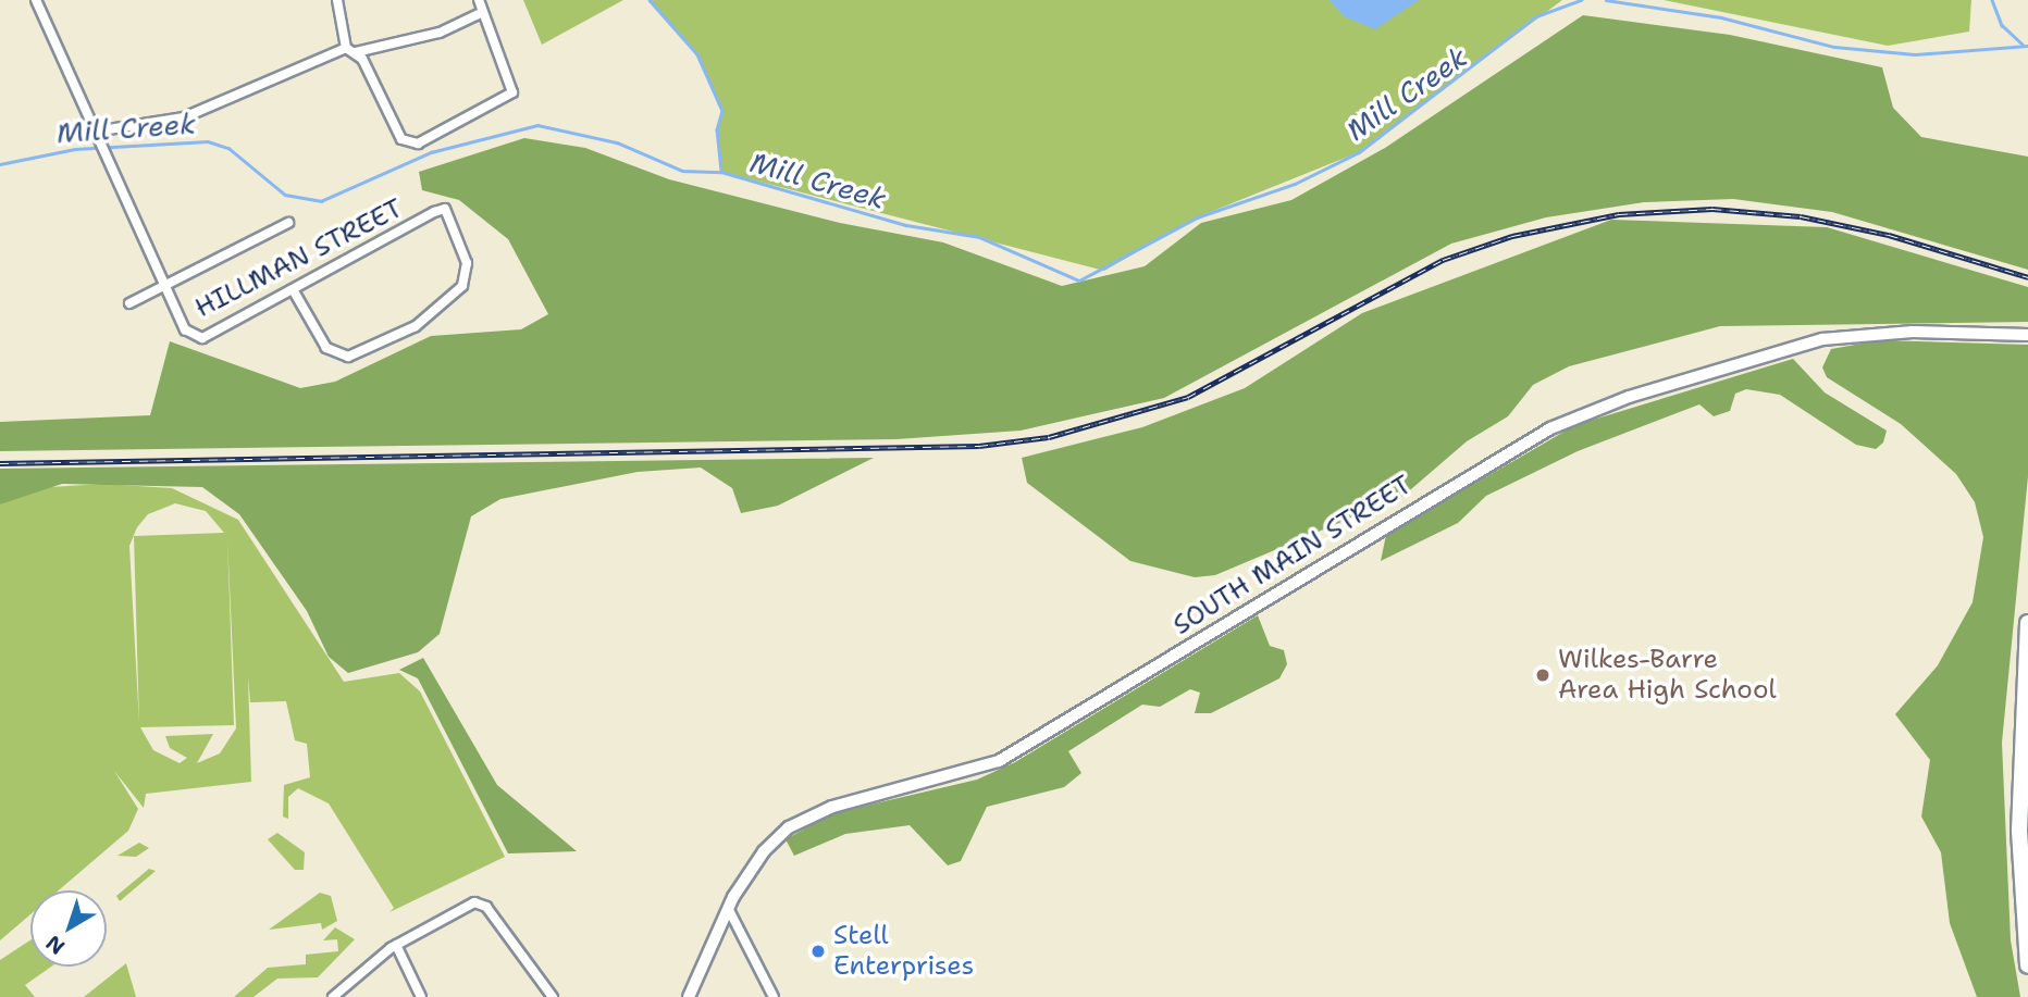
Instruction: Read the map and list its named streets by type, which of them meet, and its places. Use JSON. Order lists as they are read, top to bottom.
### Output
{
  "streets": {
    "main road": ["SOUTH MAIN STREET"],
    "street": ["HILLMAN STREET"]
  },
  "water": ["Mill Creek"],
  "places": ["Wilkes-Barre Area High School", "Stell Enterprises"],
  "north": "bottom left"
}
